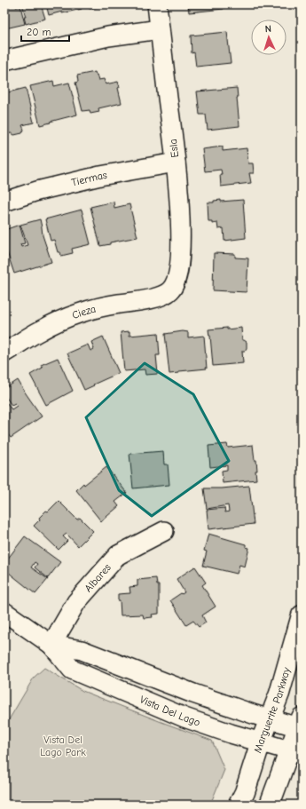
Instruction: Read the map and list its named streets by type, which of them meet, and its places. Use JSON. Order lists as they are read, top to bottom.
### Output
{
  "streets": {
    "main road": ["Marguerite Parkway"],
    "street": [
      "Esla",
      "Tiermas",
      "Cieza",
      "Albares",
      "Vista Del Lago"
    ]
  },
  "crossings": [
    ["Esla", "Tiermas"],
    ["Esla", "Cieza"],
    ["Albares", "Vista Del Lago"],
    ["Vista Del Lago", "Marguerite Parkway"]
  ],
  "parks": ["Vista Del Lago Park"],
  "scale_bar": "20 m",
  "north": "top"
}
